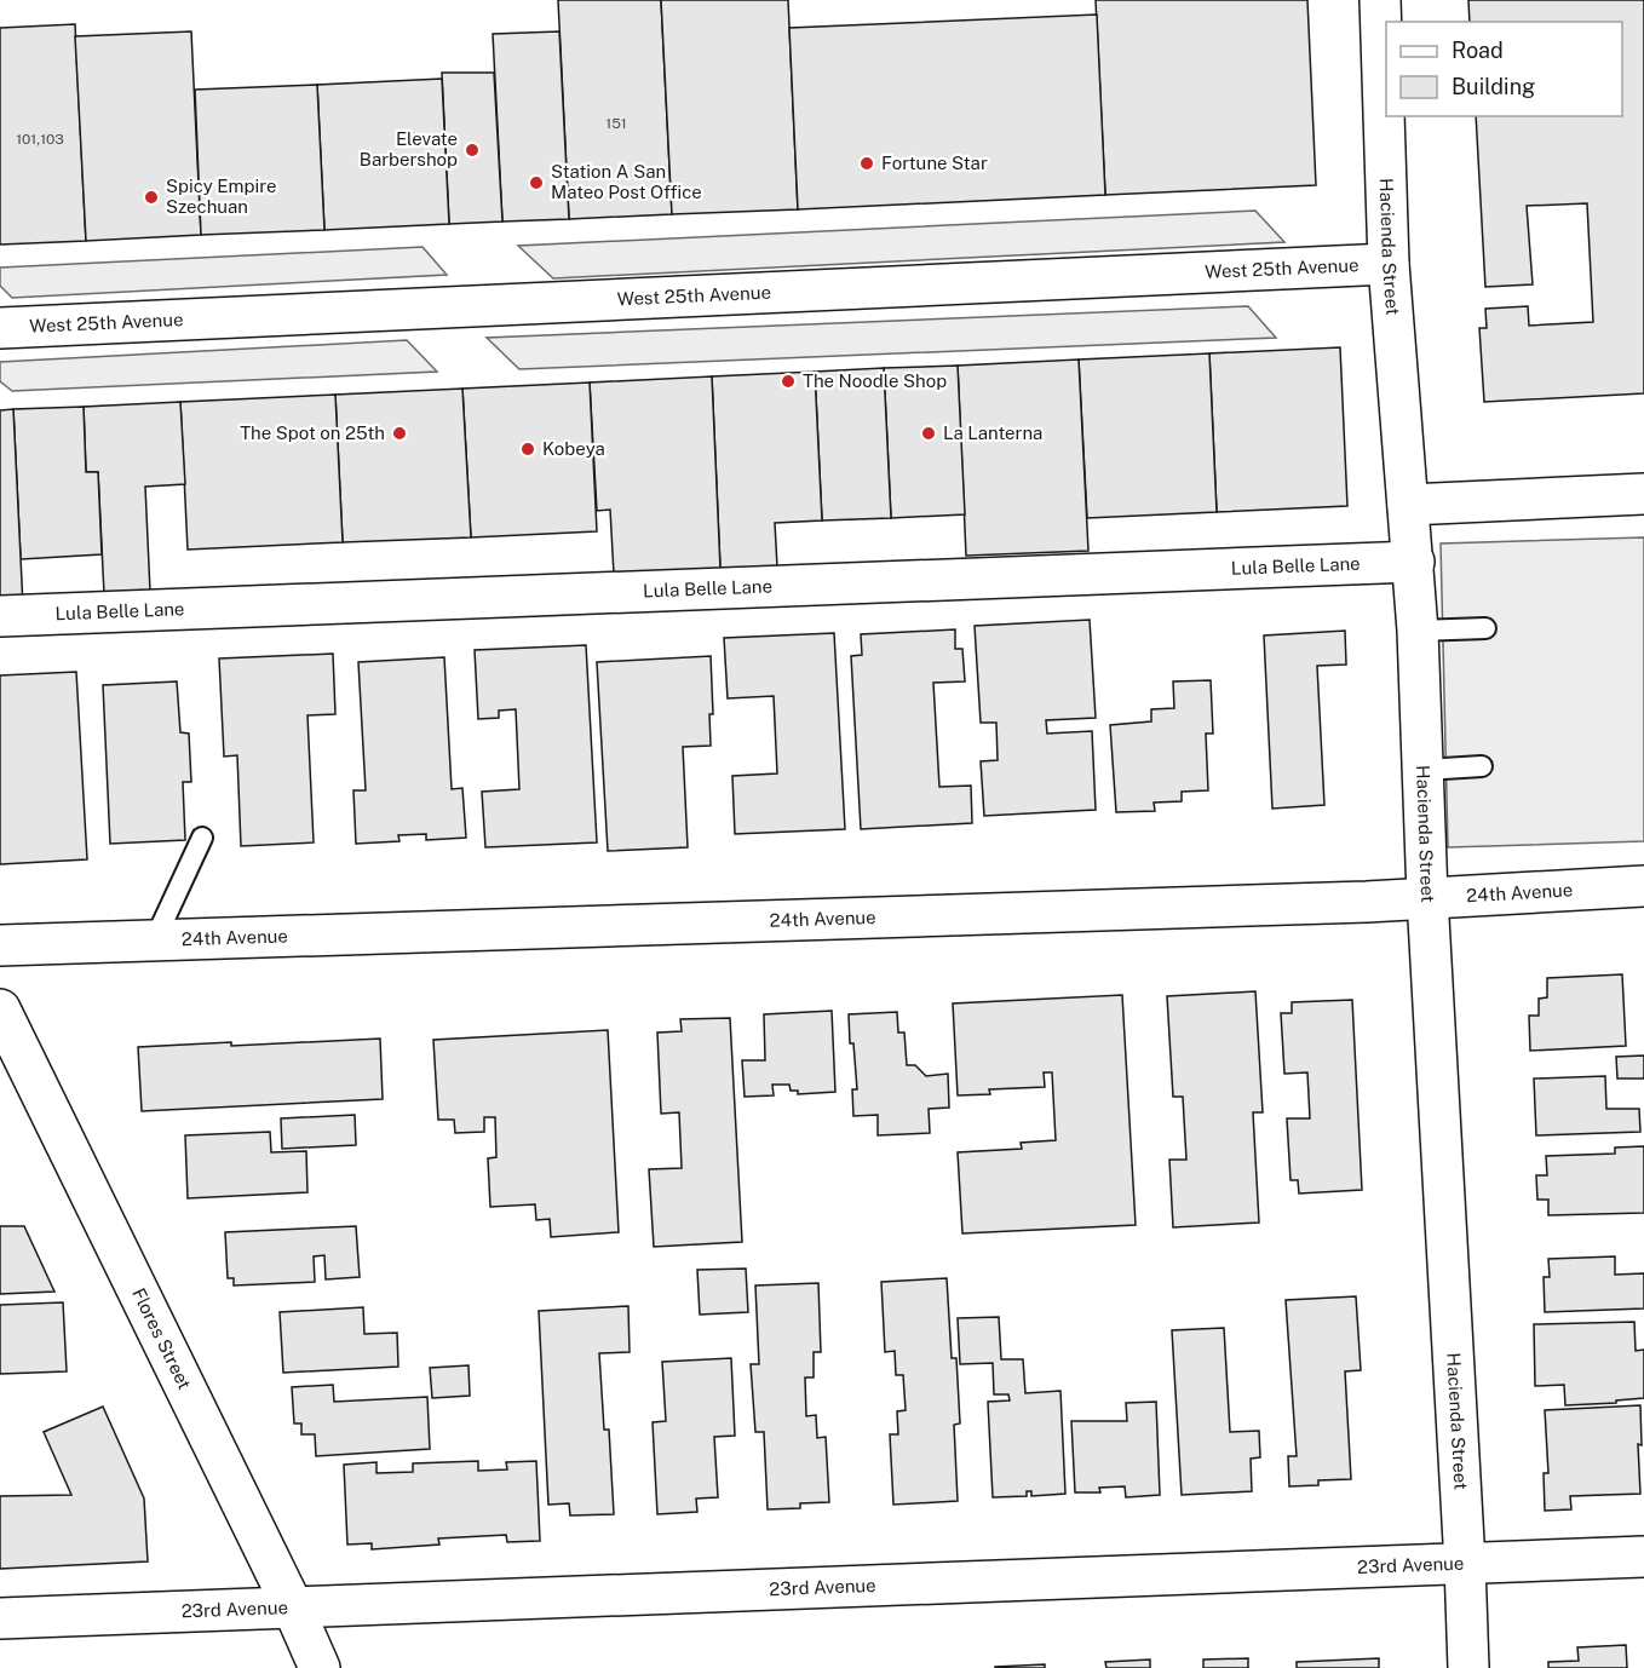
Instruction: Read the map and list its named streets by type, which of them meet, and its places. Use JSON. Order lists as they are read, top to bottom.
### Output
{
  "streets": {
    "street": [
      "Hacienda Street",
      "West 25th Avenue",
      "Lula Belle Lane",
      "24th Avenue",
      "Flores Street",
      "23rd Avenue"
    ]
  },
  "crossings": [
    ["Hacienda Street", "West 25th Avenue"],
    ["Hacienda Street", "Lula Belle Lane"],
    ["Hacienda Street", "24th Avenue"],
    ["Hacienda Street", "23rd Avenue"],
    ["Flores Street", "23rd Avenue"]
  ],
  "places": [
    "Elevate Barbershop",
    "Fortune Star",
    "Station A San Mateo Post Office",
    "Spicy Empire Szechuan",
    "The Noodle Shop",
    "The Spot on 25th",
    "La Lanterna",
    "Kobeya"
  ],
  "house_numbers": ["151", "101,103"],
  "legend": ["Road", "Building"]
}
